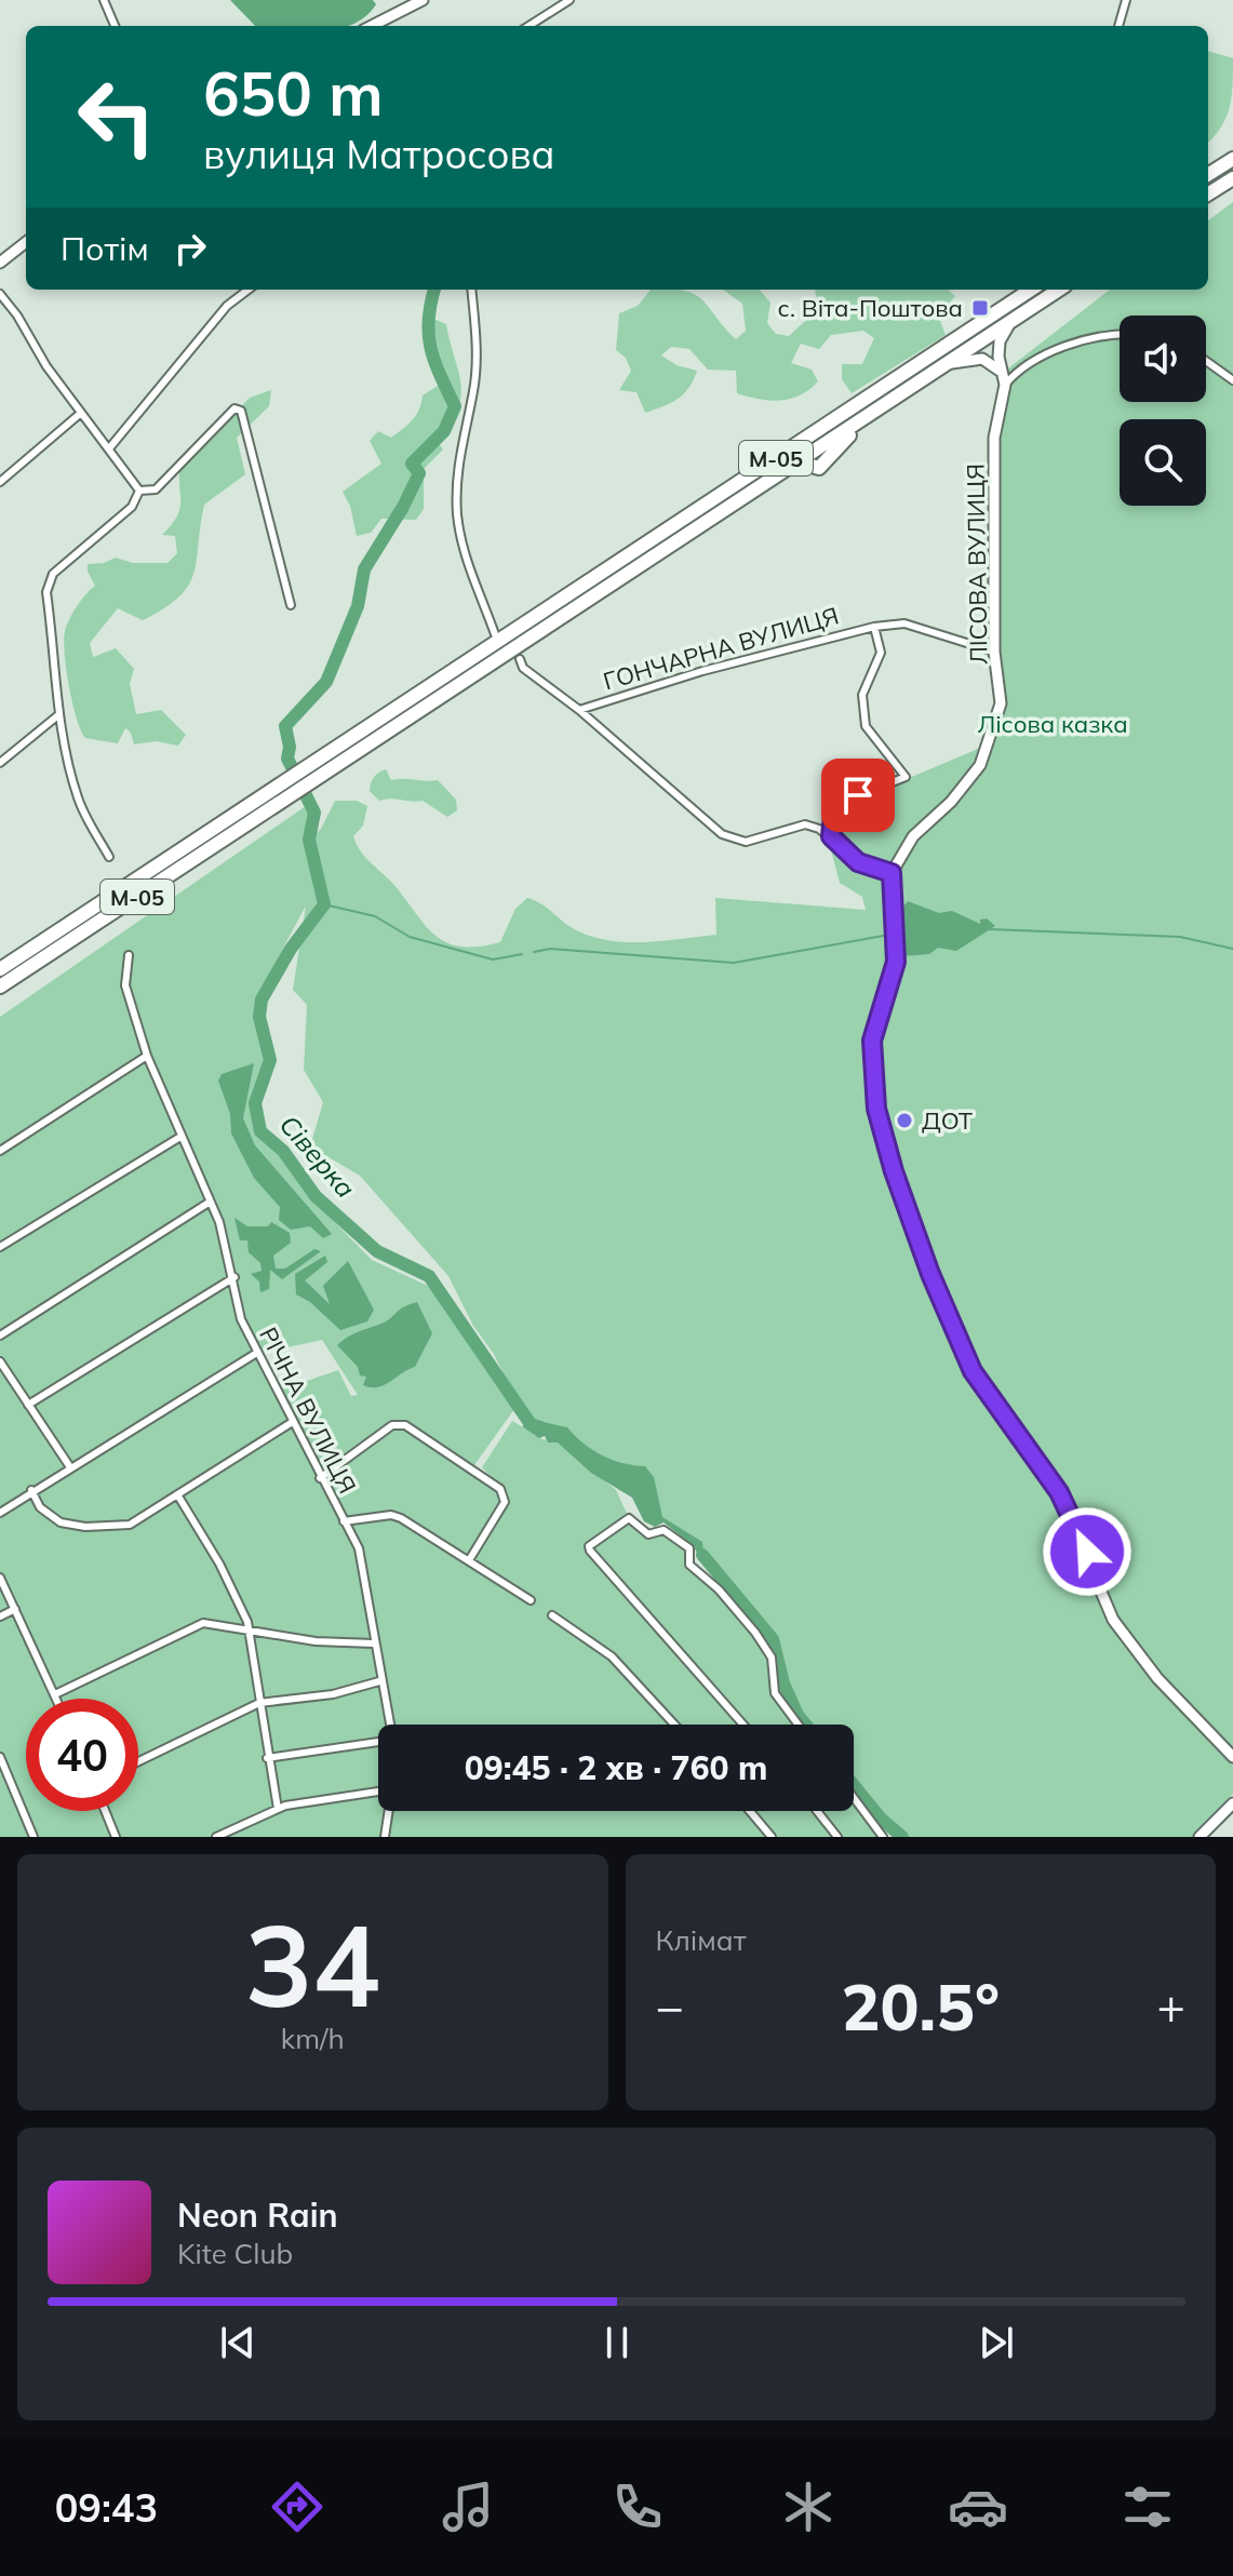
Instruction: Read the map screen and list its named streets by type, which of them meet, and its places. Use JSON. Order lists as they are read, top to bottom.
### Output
{
  "streets": {
    "highway": ["М-05"],
    "street": ["ЛІСОВА ВУЛИЦЯ", "ГОНЧАРНА ВУЛИЦЯ", "РІЧНА ВУЛИЦЯ"]
  },
  "crossings": [
    ["ЛІСОВА ВУЛИЦЯ", "ГОНЧАРНА ВУЛИЦЯ"]
  ],
  "water": ["Сіверка"],
  "parks": ["Лісова казка"],
  "places": {
    "transit": ["с. Віта-Поштова"],
    "other": ["ДОТ"]
  },
  "page": {
    "turn": ["650 m", "вулиця Матросова"],
    "then": "Потім",
    "limit": "40",
    "trip": "09:45 · 2 хв · 760 m",
    "tile": [
      ["34", "km/h"],
      "Клімат"
    ],
    "heat": ["−", "20.5°", "+"],
    "song": ["Neon Rain", "Kite Club"],
    "tabs": "09:43"
  }
}
